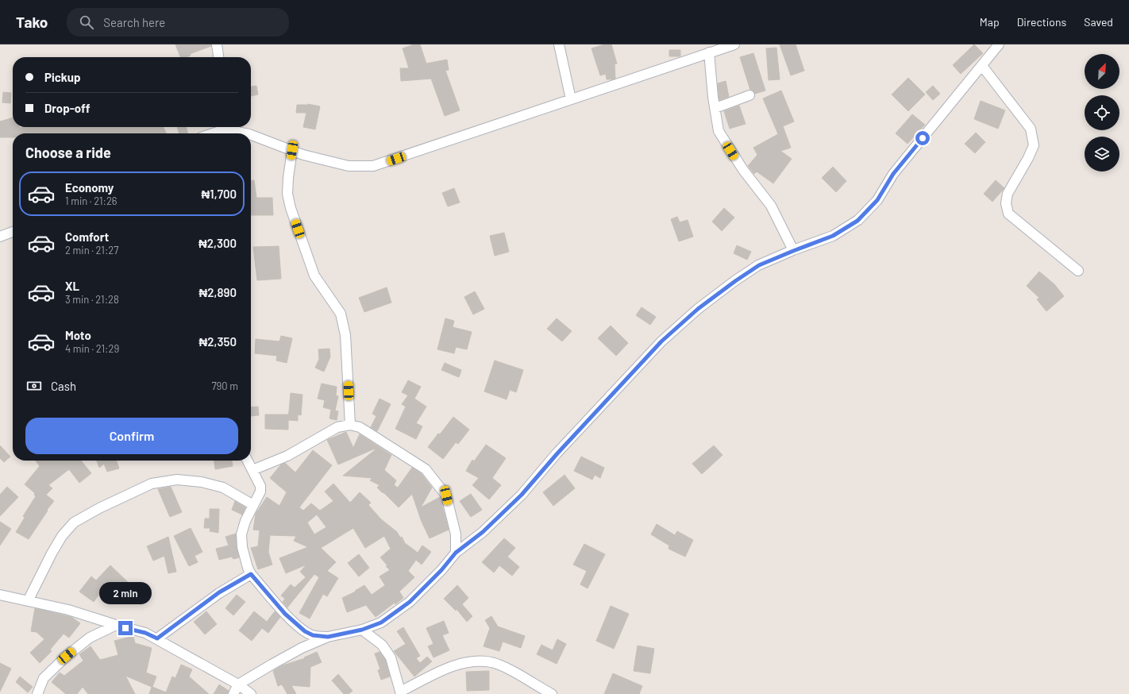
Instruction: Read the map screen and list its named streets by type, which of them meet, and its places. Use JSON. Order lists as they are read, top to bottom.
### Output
{
  "north": "top right",
  "page": {
    "header": "Tako",
    "search": "Search here",
    "nav": ["Map", "Directions", "Saved"],
    "banner": ["Pickup", "Drop-off"],
    "heading": "Choose a ride",
    "list": [
      {
        "name": "Economy",
        "note": "1 min · 21:26",
        "value": "₦1,700"
      },
      {
        "name": "Comfort",
        "note": "2 min · 21:27",
        "value": "₦2,300"
      },
      {
        "name": "XL",
        "note": "3 min · 21:28",
        "value": "₦2,890"
      },
      {
        "name": "Moto",
        "note": "4 min · 21:29",
        "value": "₦2,350"
      }
    ],
    "pay": ["Cash", "790 m"],
    "buttons": "Confirm",
    "bubble": "2 min"
  }
}
